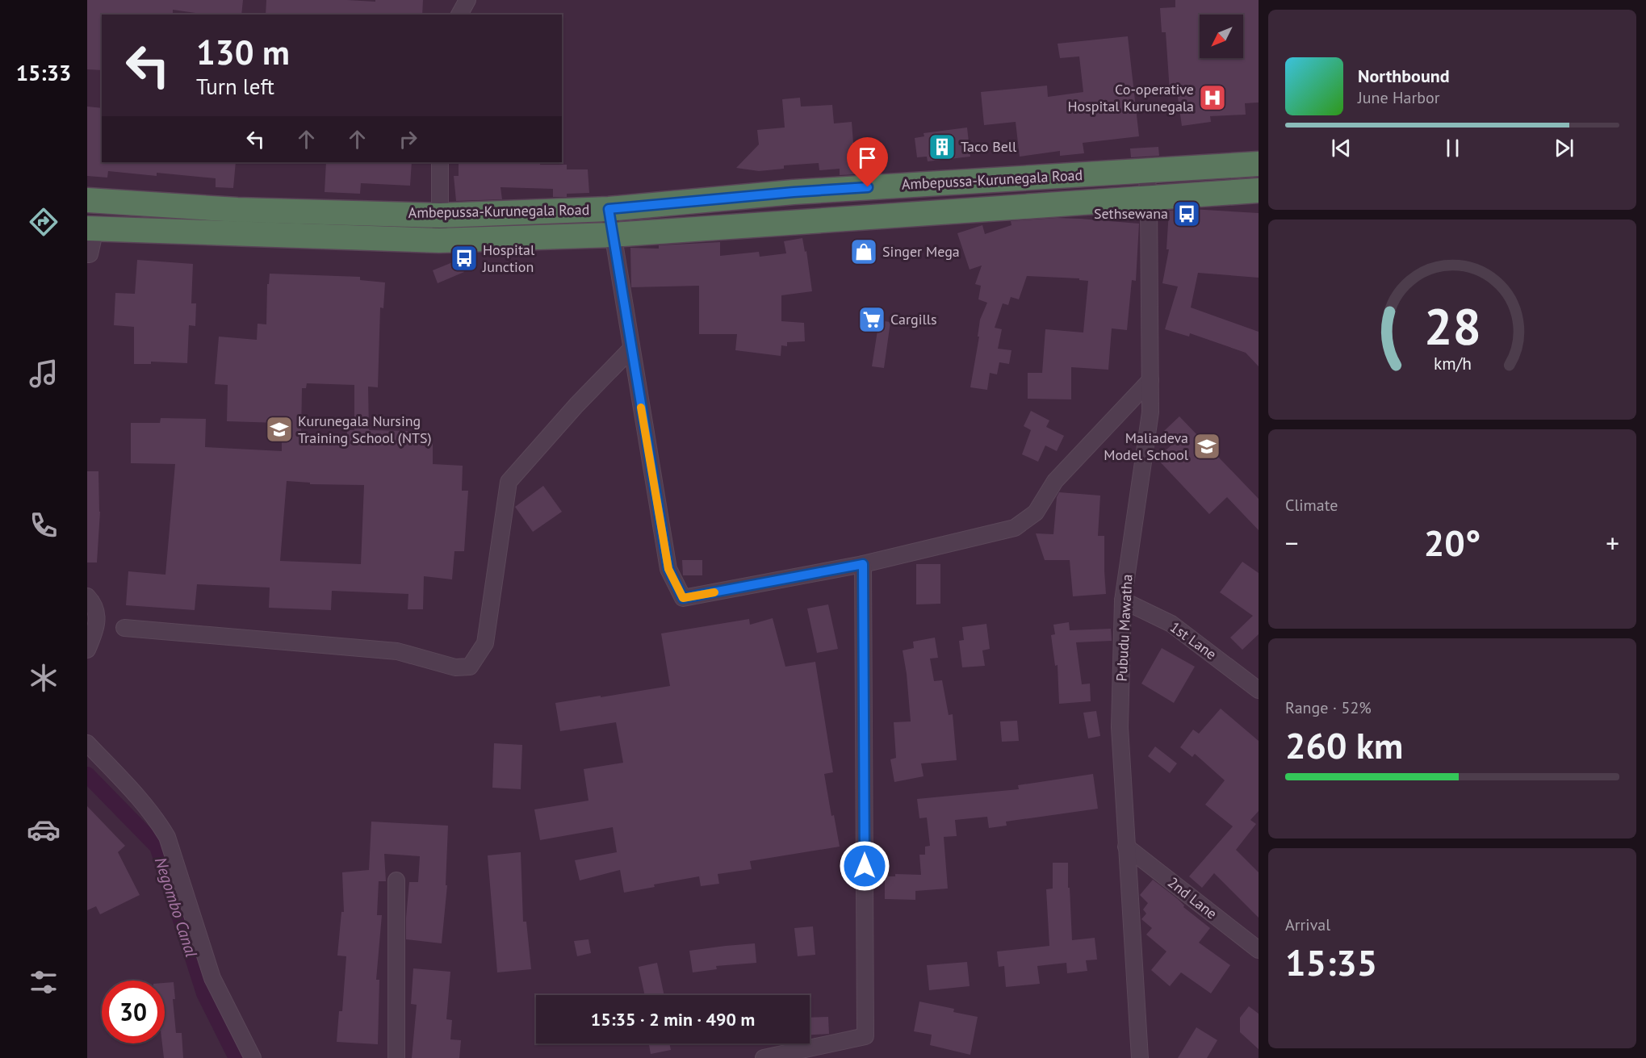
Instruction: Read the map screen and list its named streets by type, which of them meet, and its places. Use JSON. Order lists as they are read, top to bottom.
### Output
{
  "streets": {
    "highway": ["Ambepussa-Kurunegala Road"],
    "street": ["Pubudu Mawatha", "1st Lane", "2nd Lane"]
  },
  "crossings": [
    ["Ambepussa-Kurunegala Road", "Pubudu Mawatha"],
    ["Pubudu Mawatha", "1st Lane"],
    ["Pubudu Mawatha", "2nd Lane"]
  ],
  "water": ["Negombo Canal"],
  "places": {
    "hospital": ["Co-operative Hospital Kurunegala"],
    "building": ["Taco Bell"],
    "bus stop": ["Sethsewana", "Hospital Junction"],
    "shop": ["Singer Mega"],
    "supermarket": ["Cargills"],
    "school or university": ["Kurunegala Nursing Training School (NTS)", "Maliadeva Model School"]
  },
  "north": "bottom left",
  "page": {
    "tabs": "15:33",
    "turn": ["130 m", "Turn left"],
    "song": ["Northbound", "June Harbor"],
    "tile": [
      "Climate",
      ["Range · 52%", "260 km"],
      ["Arrival", "15:35"]
    ],
    "heat": ["−", "20°", "+"],
    "limit": "30",
    "trip": "15:35 · 2 min · 490 m",
    "gauge": ["28", "km/h"]
  }
}
